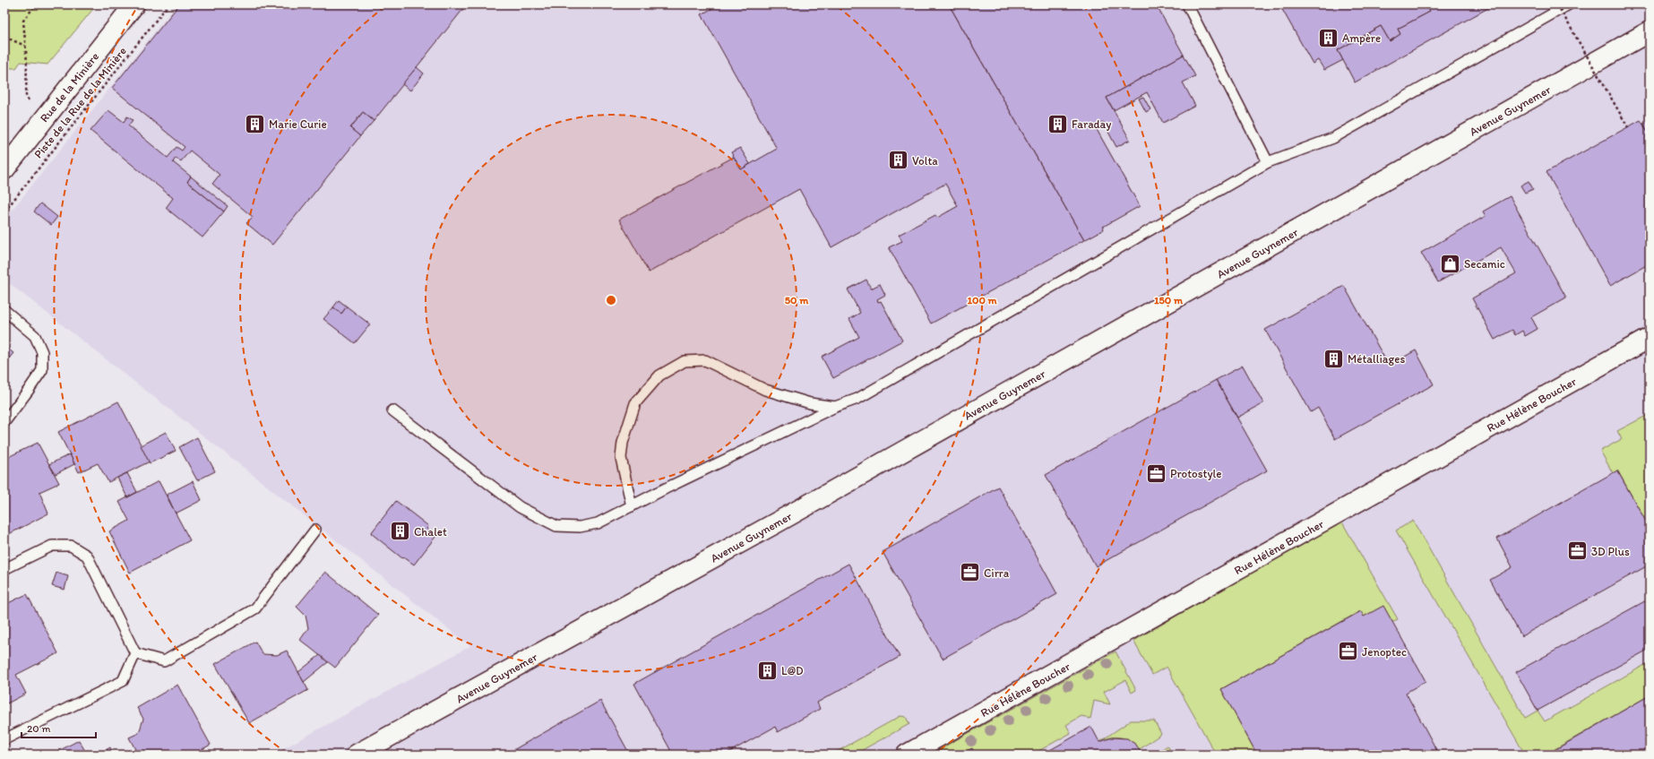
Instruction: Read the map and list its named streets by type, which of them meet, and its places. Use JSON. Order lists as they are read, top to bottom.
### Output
{
  "streets": {
    "street": ["Rue de la Minière", "Avenue Guynemer", "Rue Hélène Boucher"],
    "path": ["Piste de la Rue de la Minière"]
  },
  "places": {
    "building": [
      "Ampère",
      "Marie Curie",
      "Faraday",
      "Volta",
      "Métalliages",
      "Chalet",
      "L@D"
    ],
    "shop": ["Secamic"],
    "office": [
      "Protostyle",
      "3D Plus",
      "Cirra",
      "Jenoptec"
    ]
  },
  "scale_bar": "20 m",
  "rings": ["50 m", "100 m", "150 m"]
}
